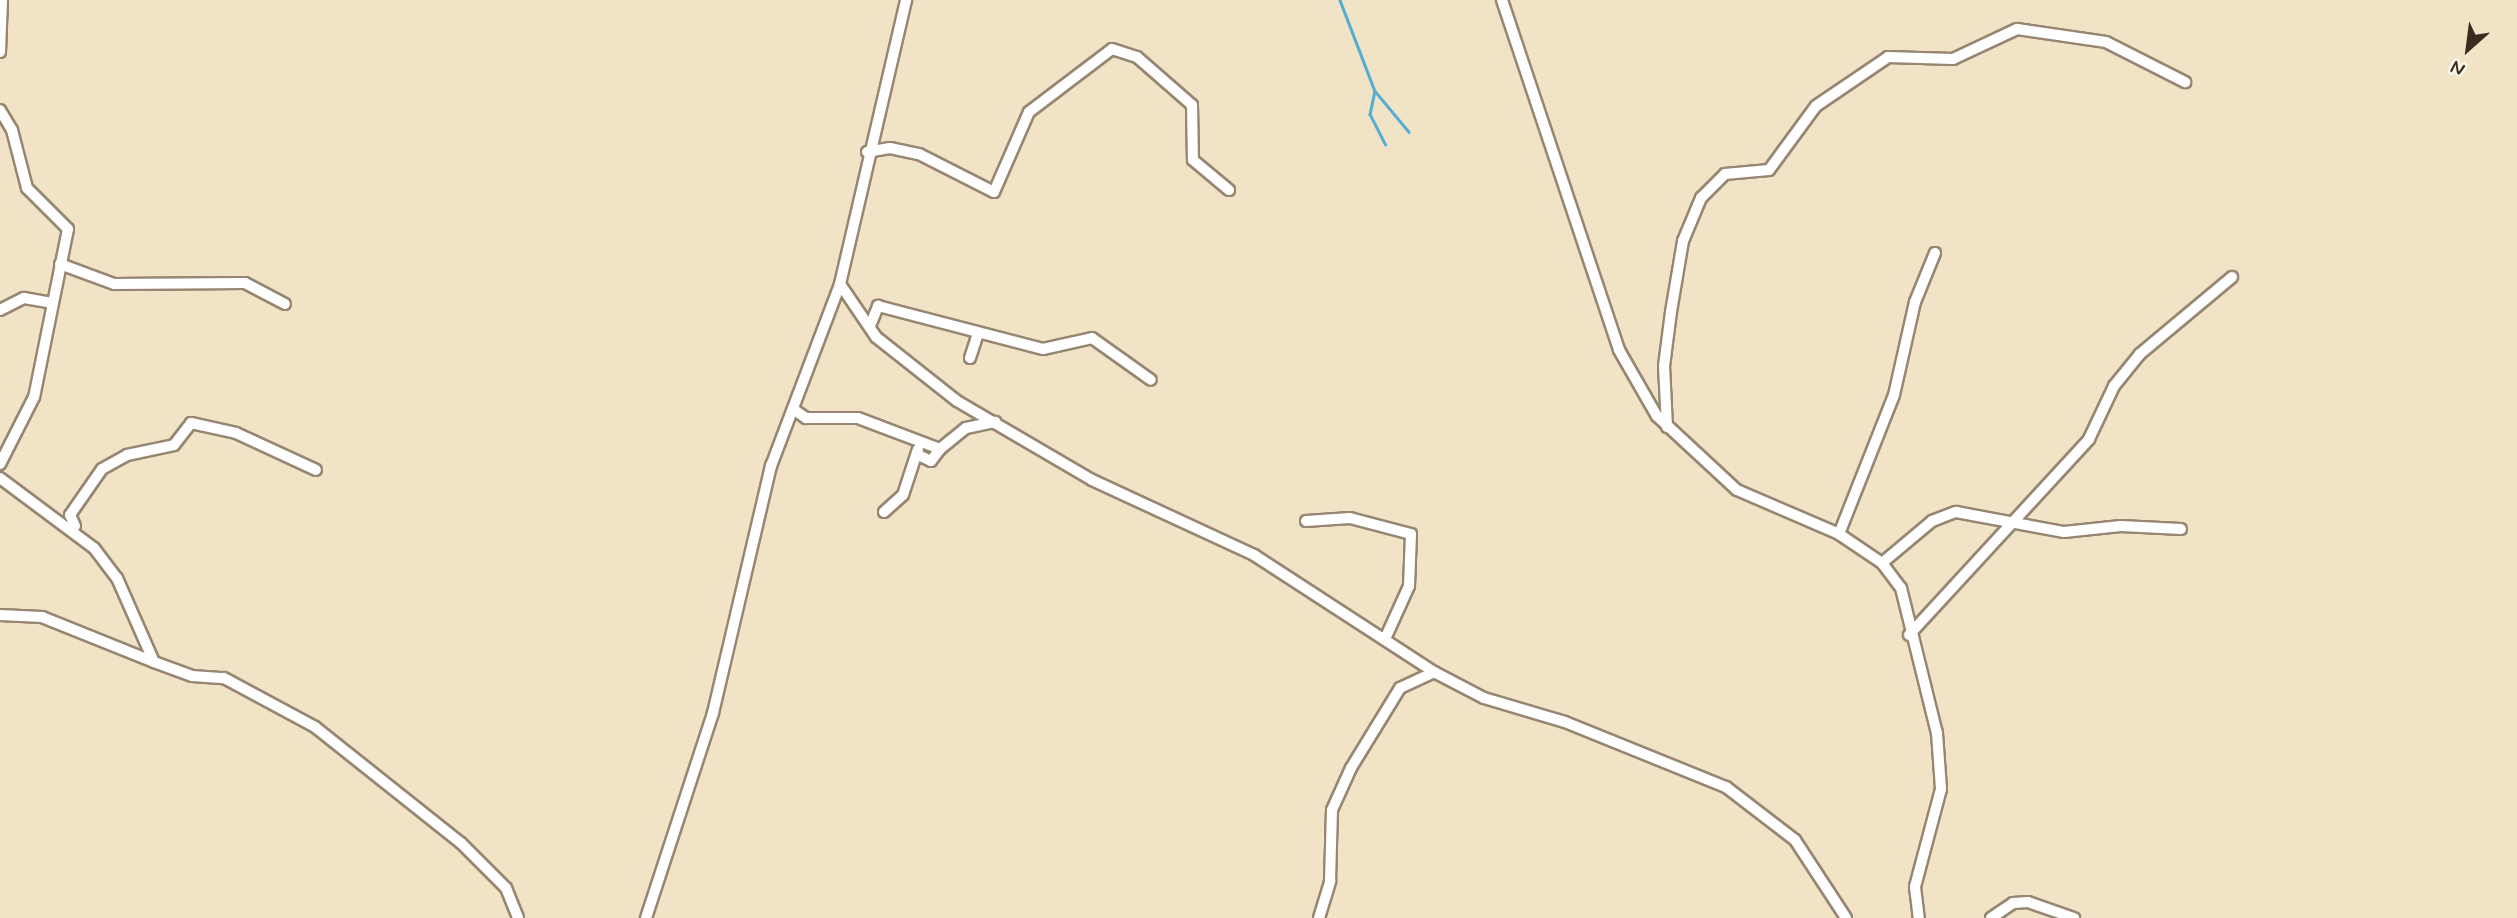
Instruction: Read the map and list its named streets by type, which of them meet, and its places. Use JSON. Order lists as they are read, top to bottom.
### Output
{
  "north": "bottom left"
}
